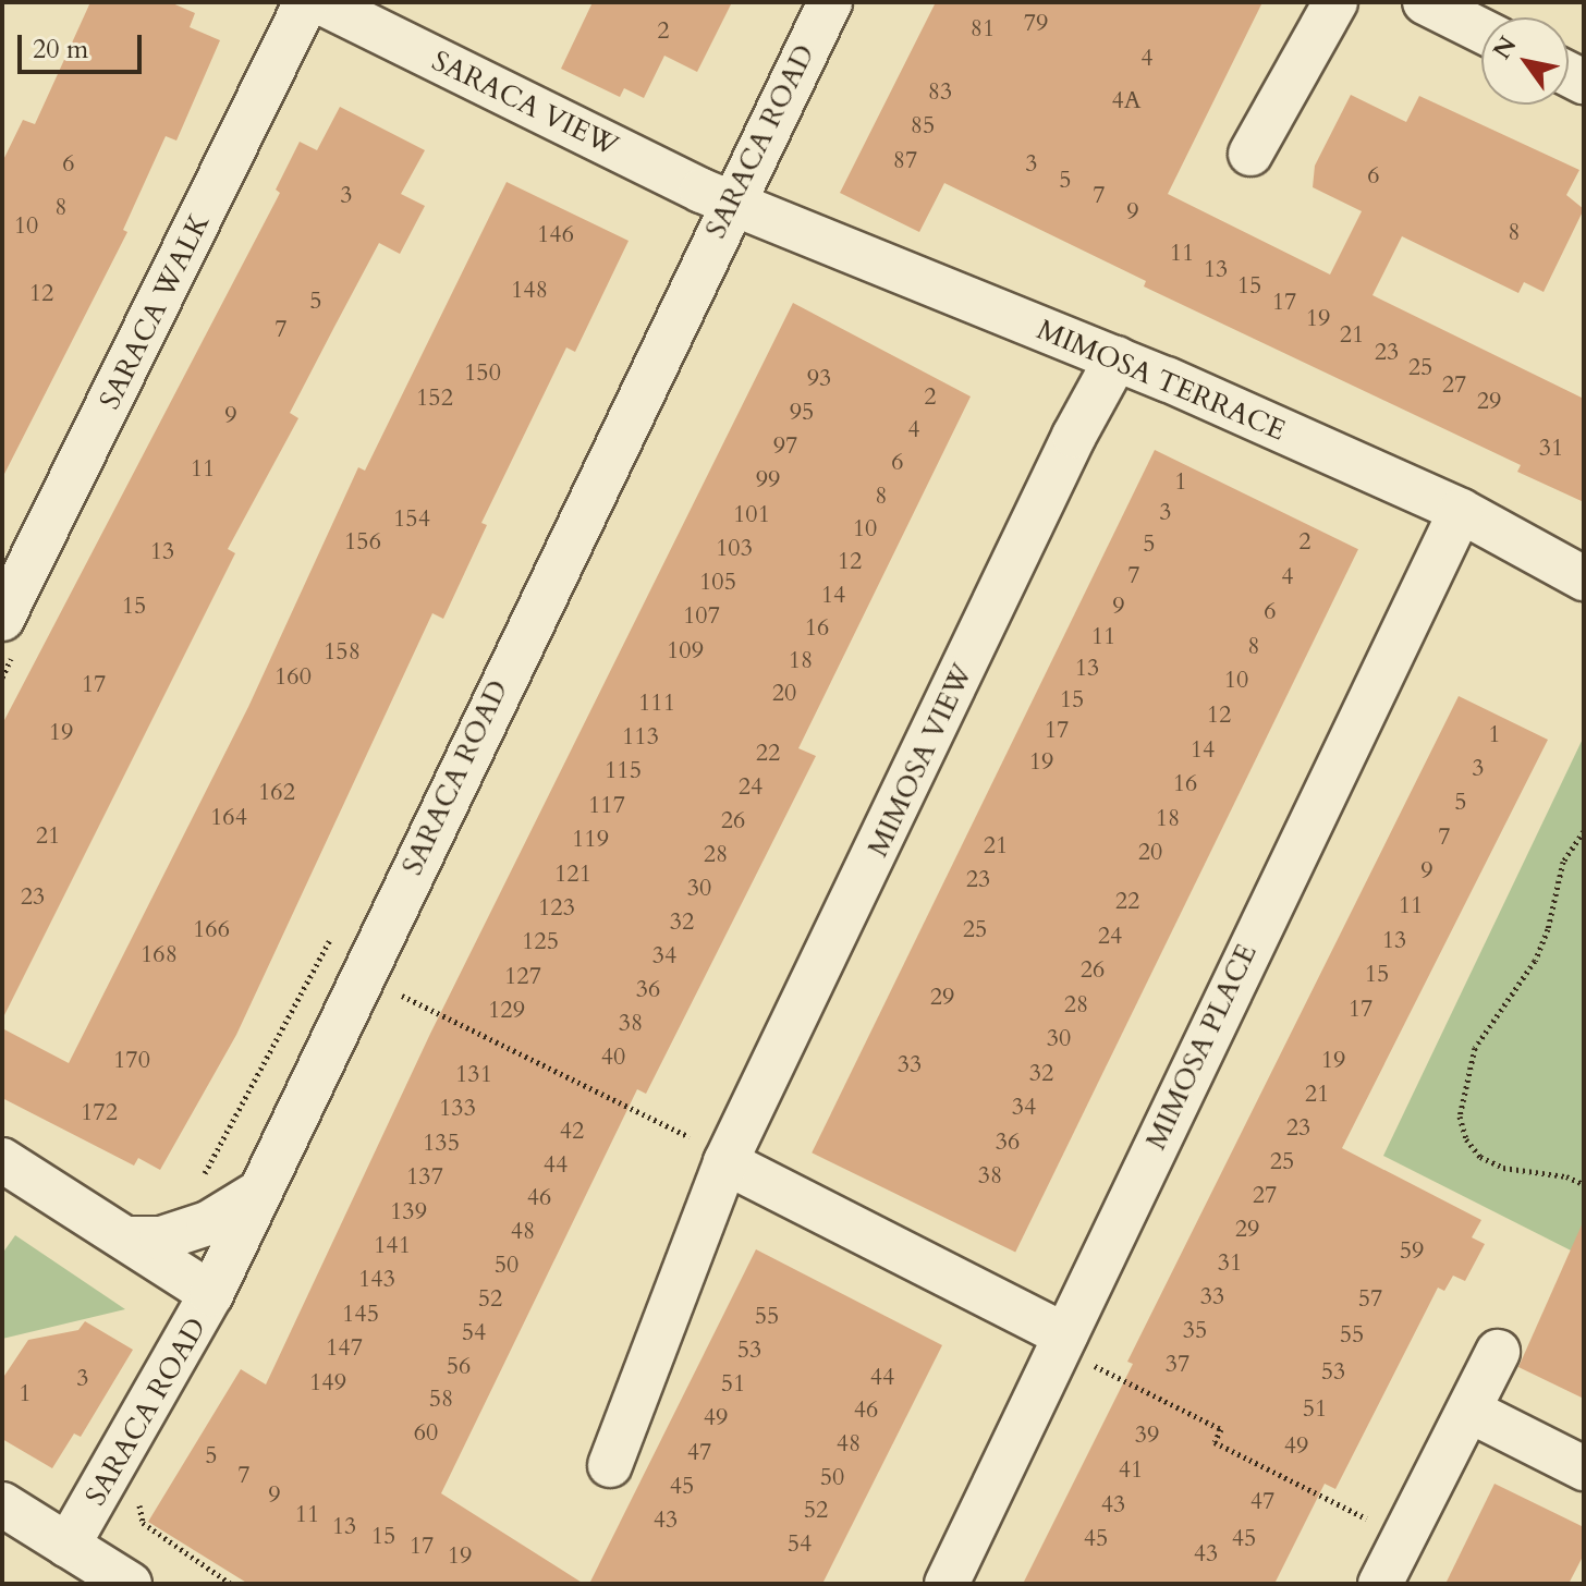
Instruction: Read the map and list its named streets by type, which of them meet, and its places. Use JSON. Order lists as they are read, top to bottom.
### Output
{
  "streets": {
    "street": [
      "SARACA VIEW",
      "SARACA ROAD",
      "SARACA WALK",
      "MIMOSA TERRACE",
      "MIMOSA VIEW",
      "MIMOSA PLACE"
    ]
  },
  "crossings": [
    ["SARACA VIEW", "SARACA ROAD"],
    ["SARACA VIEW", "MIMOSA TERRACE"],
    ["SARACA ROAD", "MIMOSA TERRACE"],
    ["MIMOSA TERRACE", "MIMOSA VIEW"],
    ["MIMOSA TERRACE", "MIMOSA PLACE"]
  ],
  "house_numbers": [
    "79",
    "81",
    "2",
    "4",
    "83",
    "4A",
    "85",
    "87",
    "6",
    "3",
    "6",
    "5",
    "3",
    "7",
    "8",
    "9",
    "10",
    "8",
    "146",
    "11",
    "13",
    "15",
    "148",
    "12",
    "5",
    "17",
    "19",
    "7",
    "21",
    "23",
    "25",
    "150",
    "93",
    "27",
    "2",
    "152",
    "29",
    "95",
    "9",
    "4",
    "97",
    "31",
    "6",
    "11",
    "99",
    "1",
    "8",
    "3",
    "101",
    "154",
    "10",
    "156",
    "2",
    "5",
    "103",
    "13",
    "12",
    "7",
    "4",
    "105",
    "14",
    "15",
    "9",
    "6",
    "107",
    "16",
    "11",
    "8",
    "109",
    "158",
    "18",
    "13",
    "160",
    "10",
    "17",
    "20",
    "15",
    "111",
    "12",
    "17",
    "19",
    "1",
    "113",
    "14",
    "22",
    "19",
    "3",
    "115",
    "16",
    "24",
    "162",
    "5",
    "117",
    "164",
    "18",
    "26",
    "21",
    "7",
    "119",
    "21",
    "20",
    "28",
    "9",
    "121",
    "23",
    "30",
    "23",
    "22",
    "11",
    "123",
    "32",
    "166",
    "25",
    "24",
    "13",
    "125",
    "168",
    "34",
    "26",
    "15",
    "127",
    "36",
    "29",
    "28",
    "17",
    "129",
    "38",
    "30",
    "40",
    "170",
    "19",
    "33",
    "32",
    "131",
    "21",
    "34",
    "133",
    "172",
    "23",
    "42",
    "36",
    "135",
    "25",
    "44",
    "38",
    "137",
    "27",
    "46",
    "139",
    "29",
    "48",
    "141",
    "59",
    "31",
    "50",
    "143",
    "33",
    "52",
    "57",
    "145",
    "55",
    "35",
    "54",
    "55",
    "147",
    "53",
    "37",
    "56",
    "53",
    "44",
    "3",
    "149",
    "51",
    "1",
    "58",
    "51",
    "46",
    "49",
    "60",
    "39",
    "48",
    "49",
    "47",
    "5",
    "41",
    "7",
    "50",
    "45",
    "9",
    "47",
    "43",
    "52",
    "11",
    "43",
    "13",
    "15",
    "45",
    "45",
    "54",
    "17",
    "43",
    "19"
  ],
  "scale_bar": "20 m",
  "north": "top left"
}
